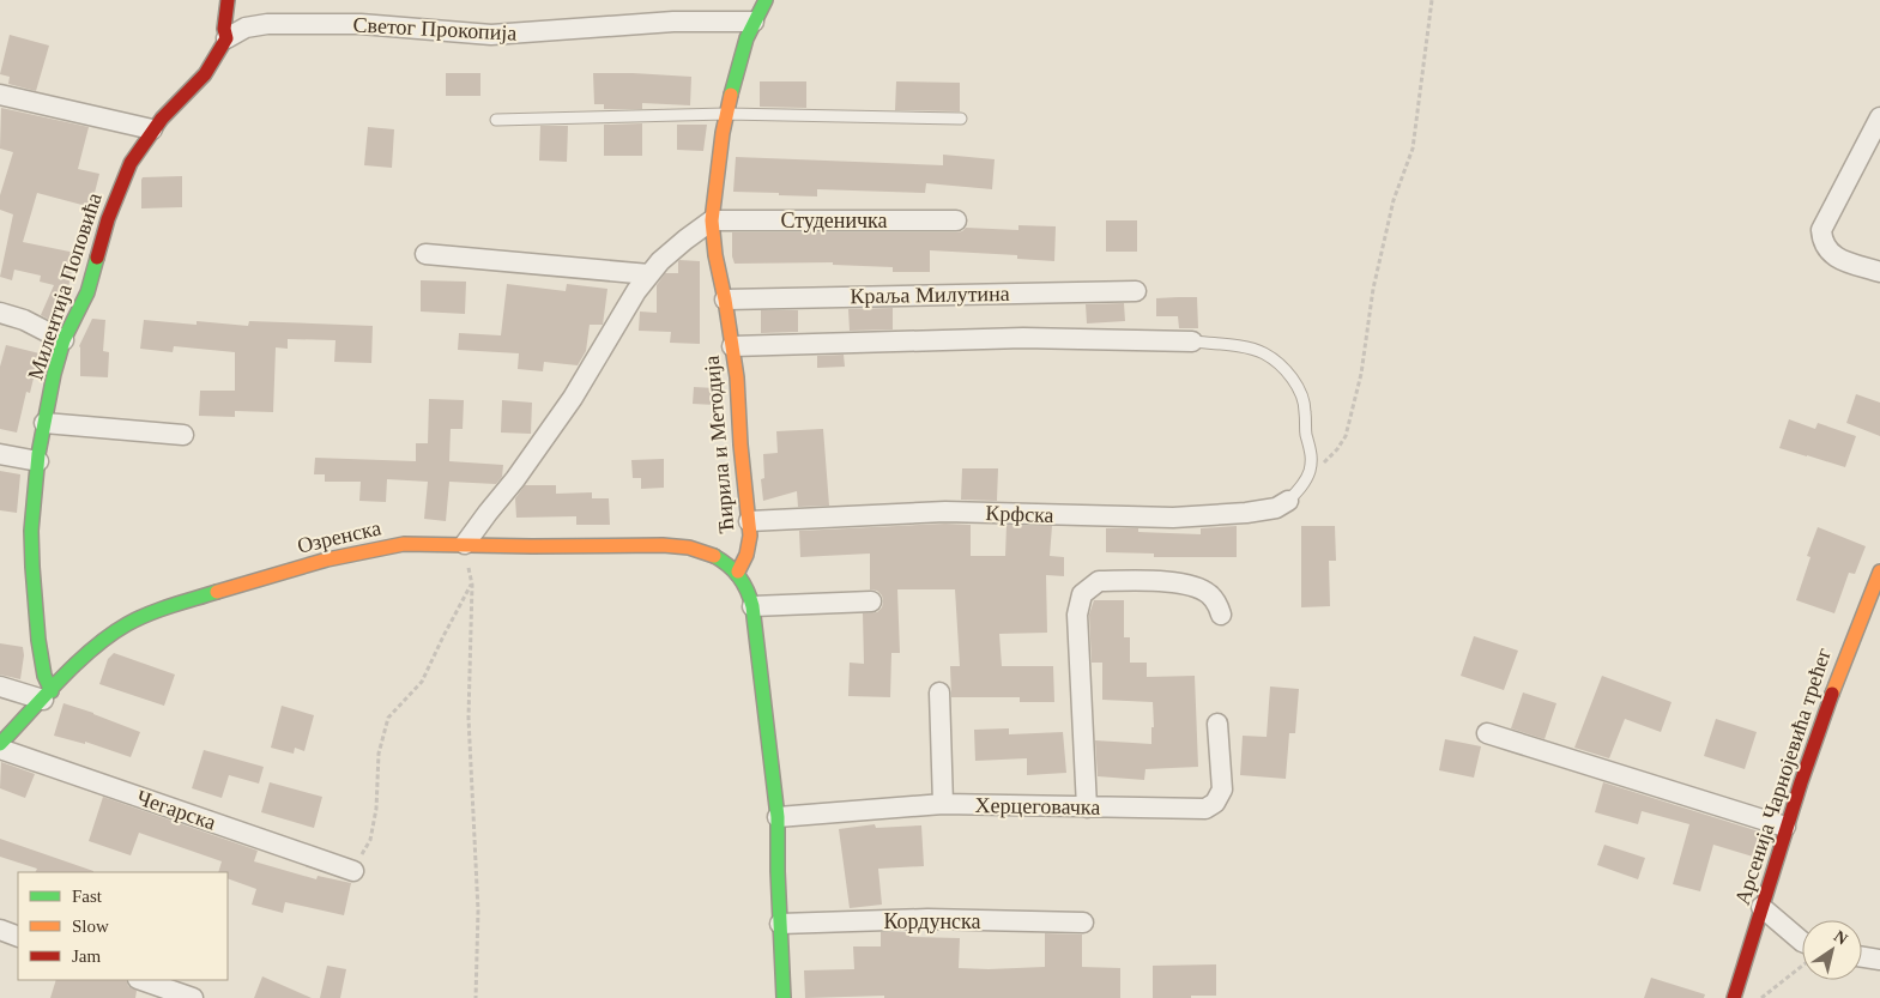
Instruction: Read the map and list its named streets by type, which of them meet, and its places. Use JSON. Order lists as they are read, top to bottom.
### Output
{
  "streets": {
    "street": [
      "Светог Прокопија",
      "Студеничка",
      "Милентија Поповића",
      "Краља Милутина",
      "Ћирила и Методија",
      "Крфска",
      "Озренска",
      "Арсенија Чарнојевића трећег",
      "Херцеговачка",
      "Чегарска",
      "Кордунска"
    ]
  },
  "crossings": [
    ["Светог Прокопија", "Милентија Поповића"],
    ["Светог Прокопија", "Ћирила и Методија"],
    ["Студеничка", "Ћирила и Методија"],
    ["Милентија Поповића", "Озренска"],
    ["Краља Милутина", "Ћирила и Методија"],
    ["Ћирила и Методија", "Крфска"],
    ["Ћирила и Методија", "Озренска"],
    ["Озренска", "Чегарска"]
  ],
  "legend": ["Fast", "Slow", "Jam"],
  "north": "top right"
}
